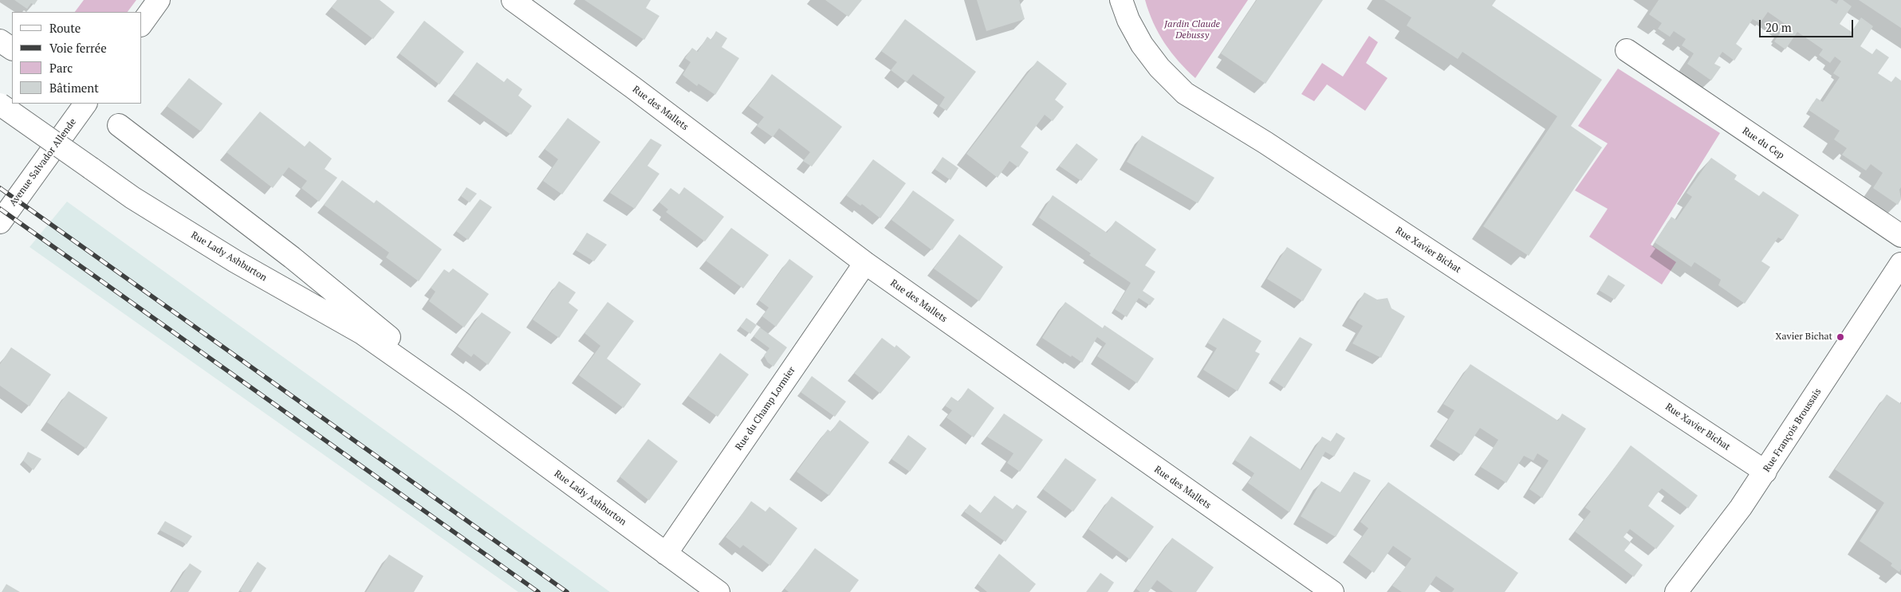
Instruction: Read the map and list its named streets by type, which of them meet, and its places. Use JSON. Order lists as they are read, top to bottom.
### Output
{
  "streets": {
    "street": [
      "Rue des Mallets",
      "Rue du Cep",
      "Avenue Salvador Allende",
      "Rue Xavier Bichat",
      "Rue Lady Ashburton",
      "Rue du Champ Lormier",
      "Rue François Broussais"
    ]
  },
  "crossings": [
    ["Rue des Mallets", "Rue du Champ Lormier"],
    ["Rue Xavier Bichat", "Rue François Broussais"],
    ["Rue Lady Ashburton", "Rue du Champ Lormier"]
  ],
  "parks": ["Jardin Claude Debussy"],
  "places": ["Xavier Bichat"],
  "legend": [
    "Route",
    "Voie ferrée",
    "Parc",
    "Bâtiment"
  ],
  "scale_bar": "20 m"
}
